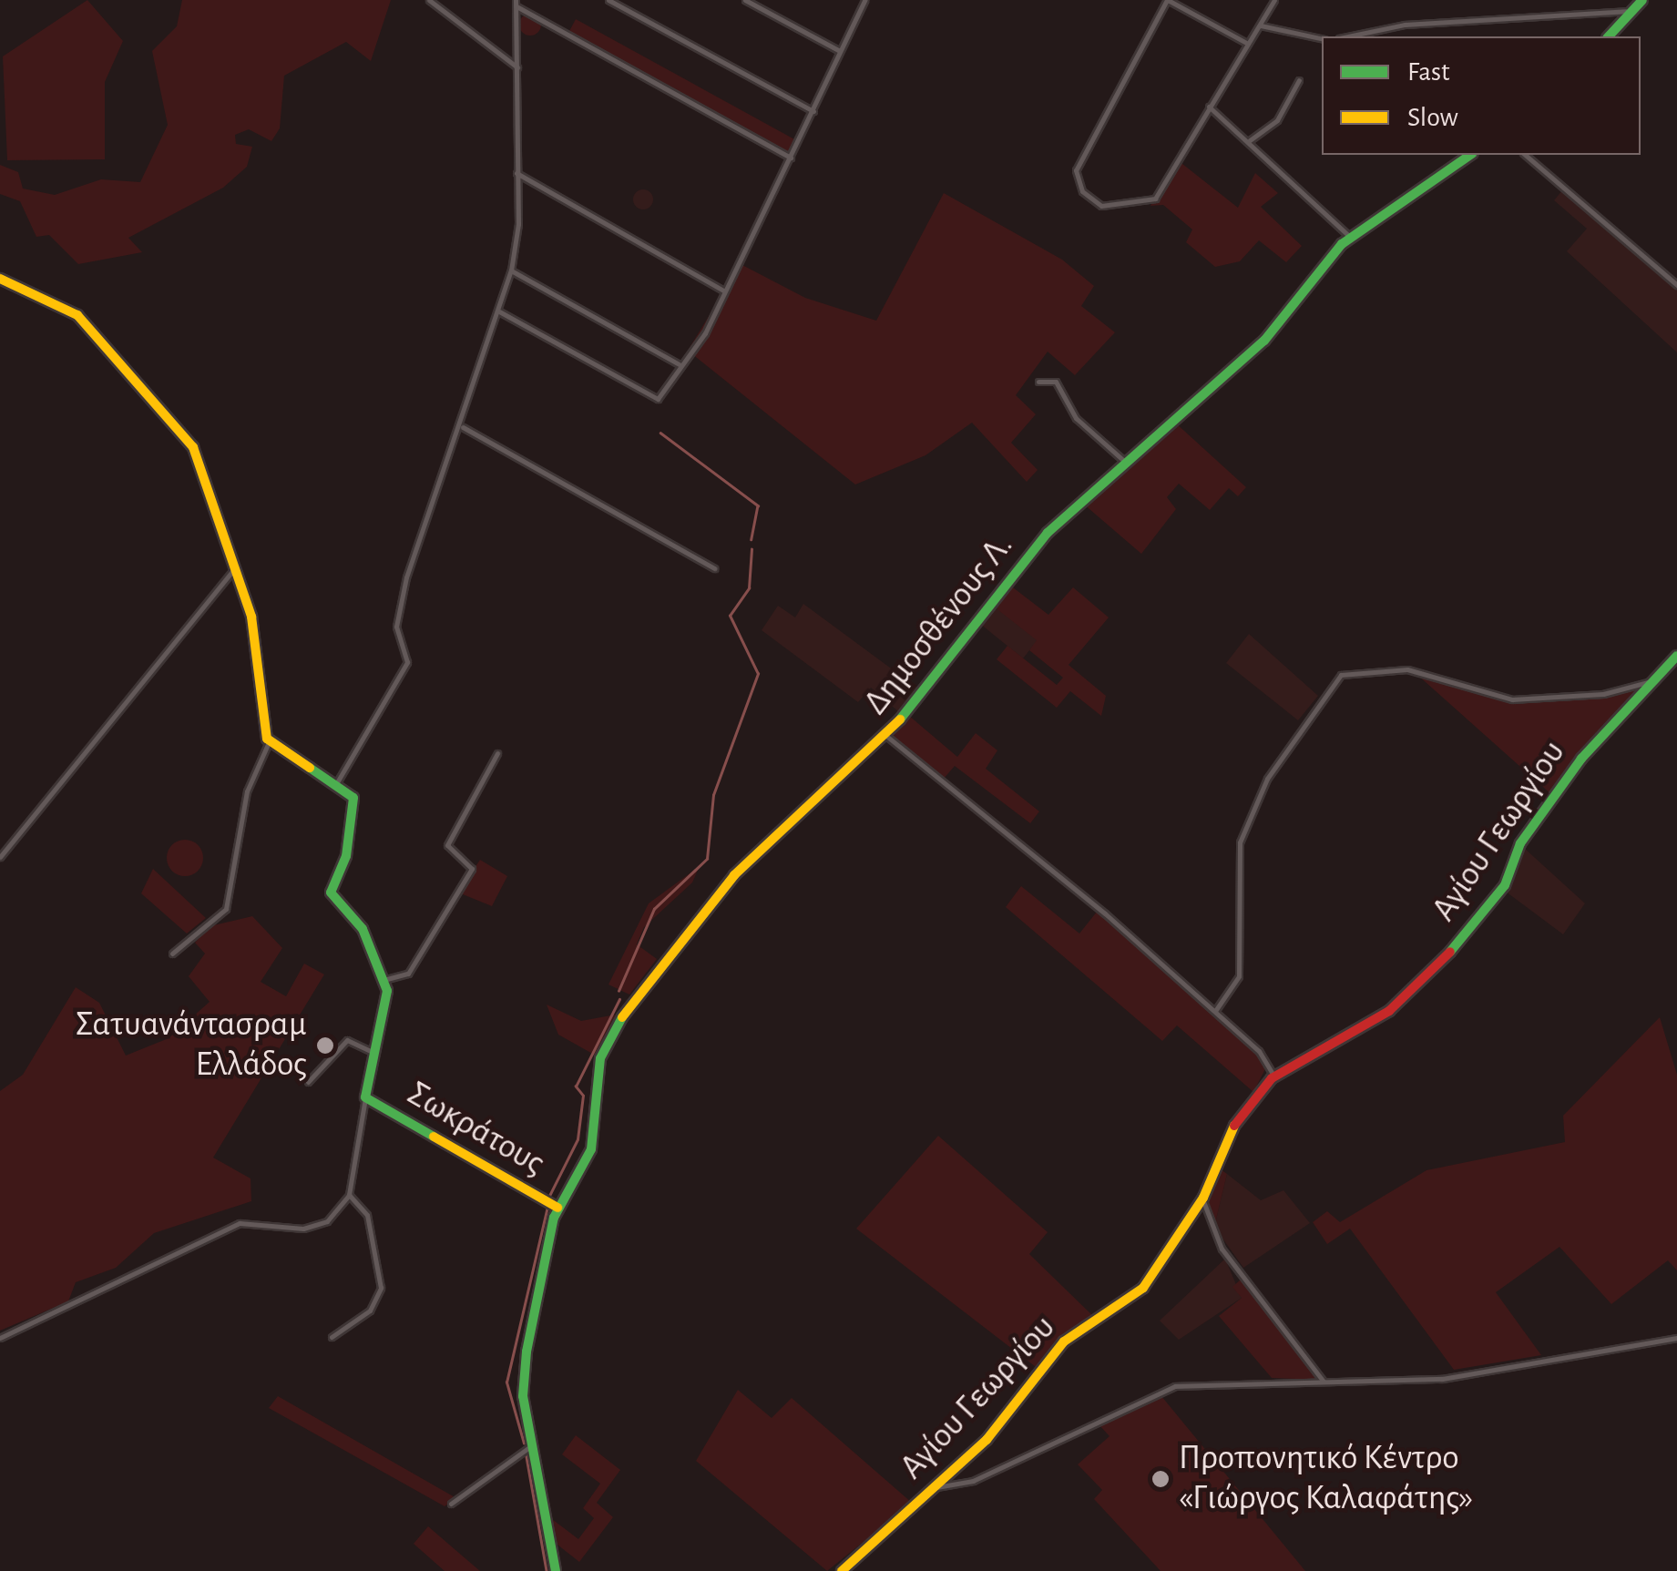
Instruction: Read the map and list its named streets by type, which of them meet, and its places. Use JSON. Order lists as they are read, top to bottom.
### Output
{
  "streets": {
    "street": ["Δημοσθένους Λ.", "Αγίου Γεωργίου", "Σωκράτους"]
  },
  "crossings": [
    ["Δημοσθένους Λ.", "Σωκράτους"]
  ],
  "places": ["Σατυανάντασραμ Ελλάδος", "Προπονητικό Κέντρο «Γιώργος Καλαφάτης»"],
  "legend": ["Fast", "Slow"]
}
